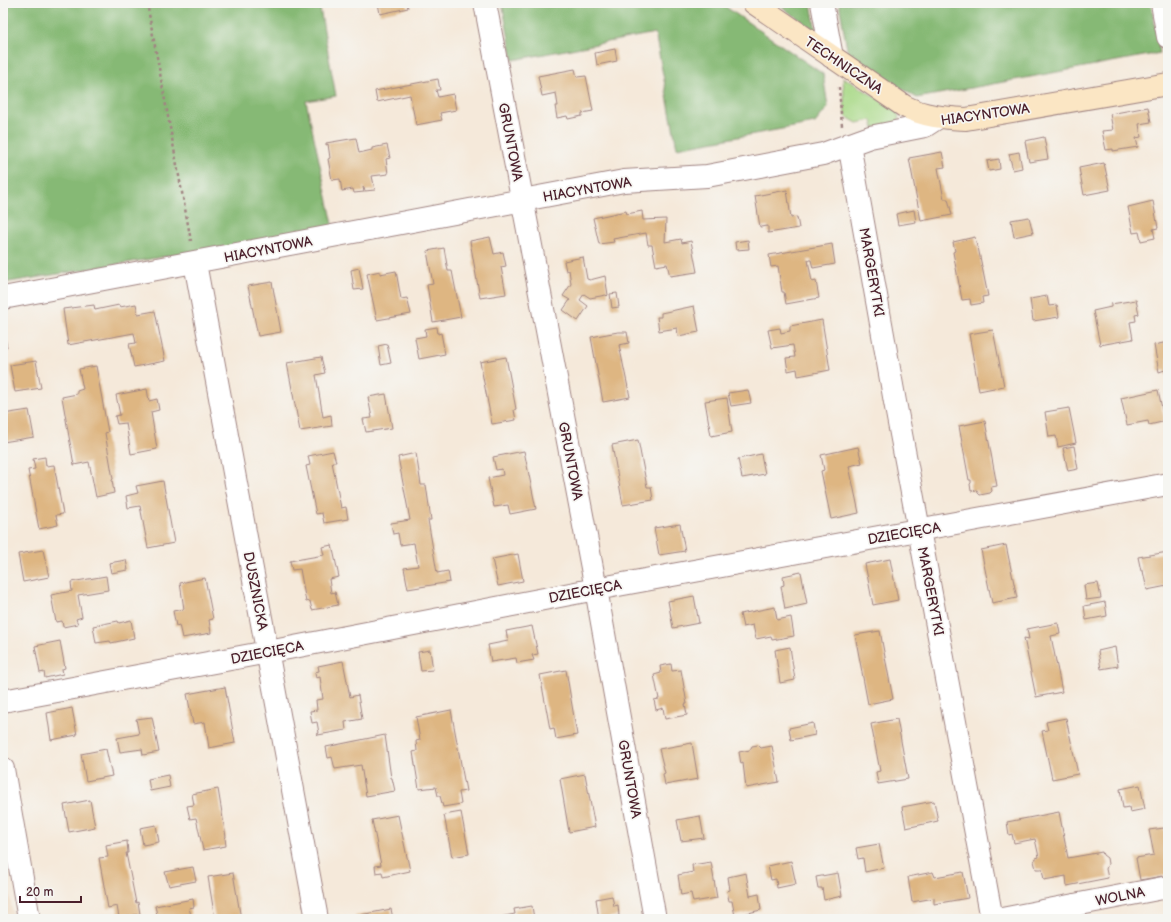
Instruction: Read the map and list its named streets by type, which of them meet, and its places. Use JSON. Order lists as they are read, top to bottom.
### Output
{
  "streets": {
    "street": [
      "TECHNICZNA",
      "HIACYNTOWA",
      "GRUNTOWA",
      "MARGERYTKI",
      "DZIECIĘCA",
      "DUSZNICKA",
      "WOLNA"
    ]
  },
  "crossings": [
    ["TECHNICZNA", "HIACYNTOWA"],
    ["HIACYNTOWA", "GRUNTOWA"],
    ["HIACYNTOWA", "MARGERYTKI"],
    ["HIACYNTOWA", "DUSZNICKA"],
    ["GRUNTOWA", "DZIECIĘCA"],
    ["MARGERYTKI", "DZIECIĘCA"],
    ["DZIECIĘCA", "DUSZNICKA"]
  ],
  "scale_bar": "20 m"
}
